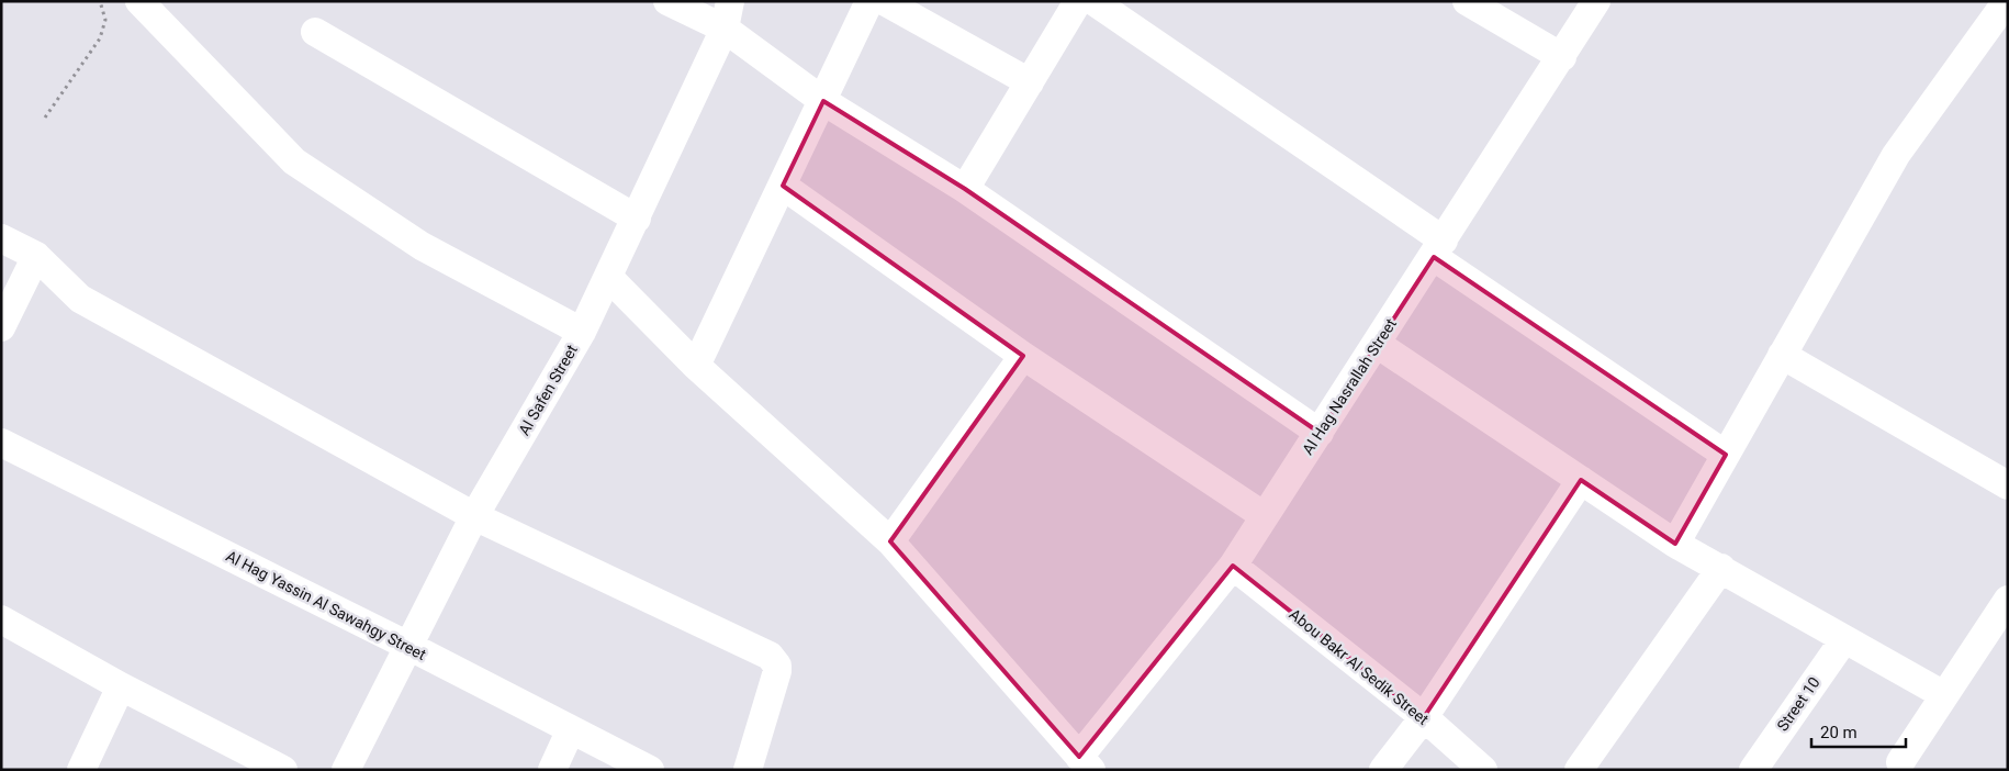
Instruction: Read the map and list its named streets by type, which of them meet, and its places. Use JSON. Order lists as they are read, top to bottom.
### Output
{
  "streets": {
    "street": [
      "Al Hag Nasrallah Street",
      "Al Safen Street",
      "Al Hag Yassin Al Sawahgy Street",
      "Abou Bakr Al Sedik Street",
      "Street 10"
    ]
  },
  "crossings": [
    ["Al Hag Nasrallah Street", "Abou Bakr Al Sedik Street"],
    ["Al Safen Street", "Al Hag Yassin Al Sawahgy Street"]
  ],
  "scale_bar": "20 m"
}
